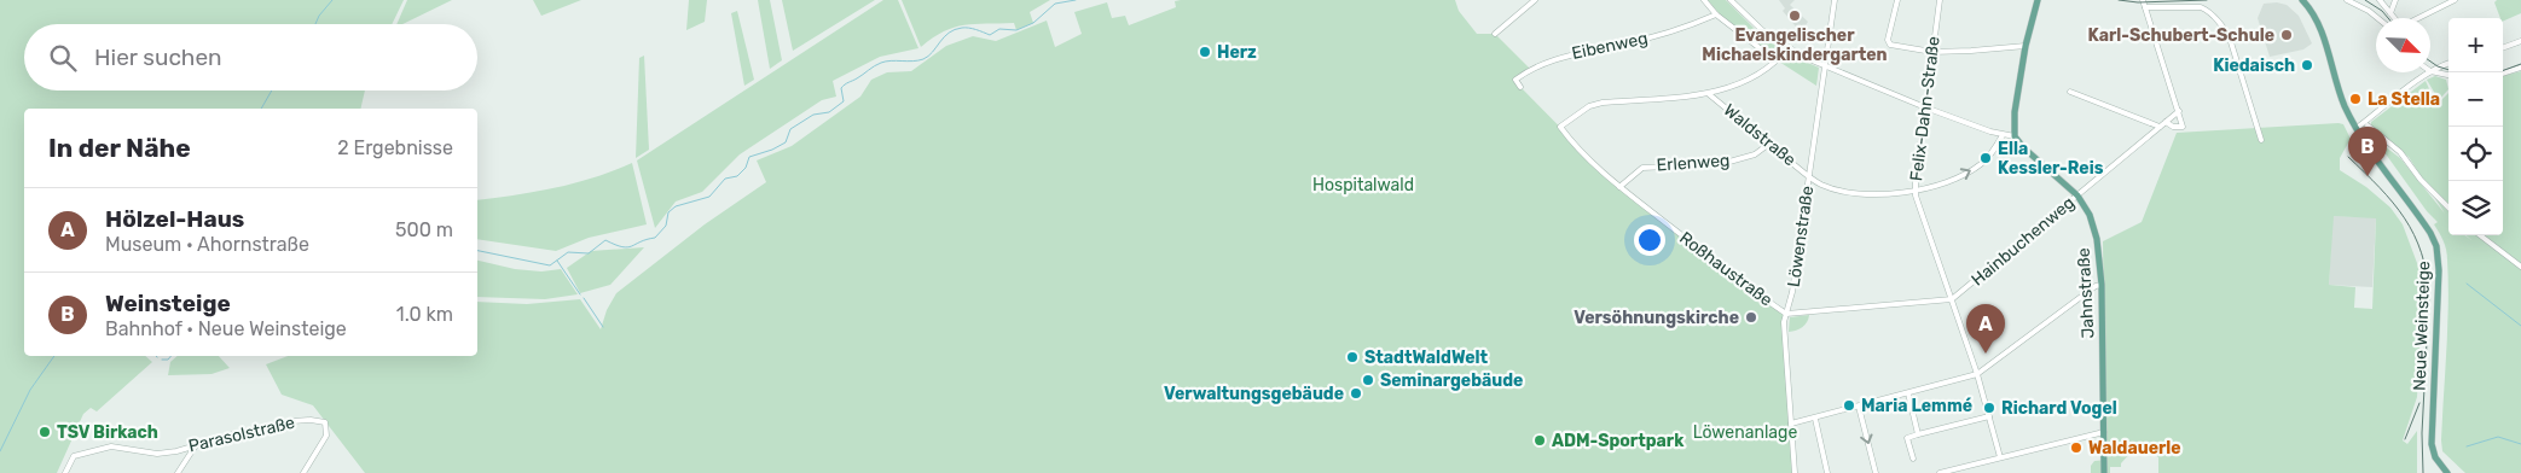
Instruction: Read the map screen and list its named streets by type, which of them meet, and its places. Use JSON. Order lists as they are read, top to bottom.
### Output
{
  "streets": {
    "main road": ["Jahnstraße", "Neue Weinsteige"],
    "street": [
      "Eibenweg",
      "Felix-Dahn-Straße",
      "Waldstraße",
      "Erlenweg",
      "Löwenstraße",
      "Hainbuchenweg",
      "Roßhaustraße",
      "Parasolstraße"
    ]
  },
  "crossings": [
    ["Felix-Dahn-Straße", "Waldstraße"],
    ["Felix-Dahn-Straße", "Hainbuchenweg"],
    ["Waldstraße", "Erlenweg"],
    ["Waldstraße", "Löwenstraße"],
    ["Waldstraße", "Roßhaustraße"],
    ["Erlenweg", "Roßhaustraße"],
    ["Löwenstraße", "Roßhaustraße"],
    ["Hainbuchenweg", "Jahnstraße"]
  ],
  "parks": ["Hospitalwald", "Löwenanlage"],
  "places": [
    "Evangelischer Michaelskindergarten",
    "Karl-Schubert-Schule",
    "Herz",
    "Kiedaisch",
    "La Stella",
    "Ella Kessler-Reis",
    "Versöhnungskirche",
    "StadtWaldWelt",
    "Seminargebäude",
    "Verwaltungsgebäude",
    "Maria Lemmé",
    "Richard Vogel",
    "TSV Birkach",
    "ADM-Sportpark",
    "Waldauerle"
  ],
  "north": "bottom right",
  "page": {
    "map_buttons": ["+", "−"],
    "search": "Hier suchen",
    "heading": ["In der Nähe", "2 Ergebnisse"],
    "pins": ["B", "A"],
    "list": [
      {
        "mark": "A",
        "name": "Hölzel-Haus",
        "note": "Museum · Ahornstraße",
        "value": "500 m"
      },
      {
        "mark": "B",
        "name": "Weinsteige",
        "note": "Bahnhof · Neue Weinsteige",
        "value": "1.0 km"
      }
    ]
  }
}
